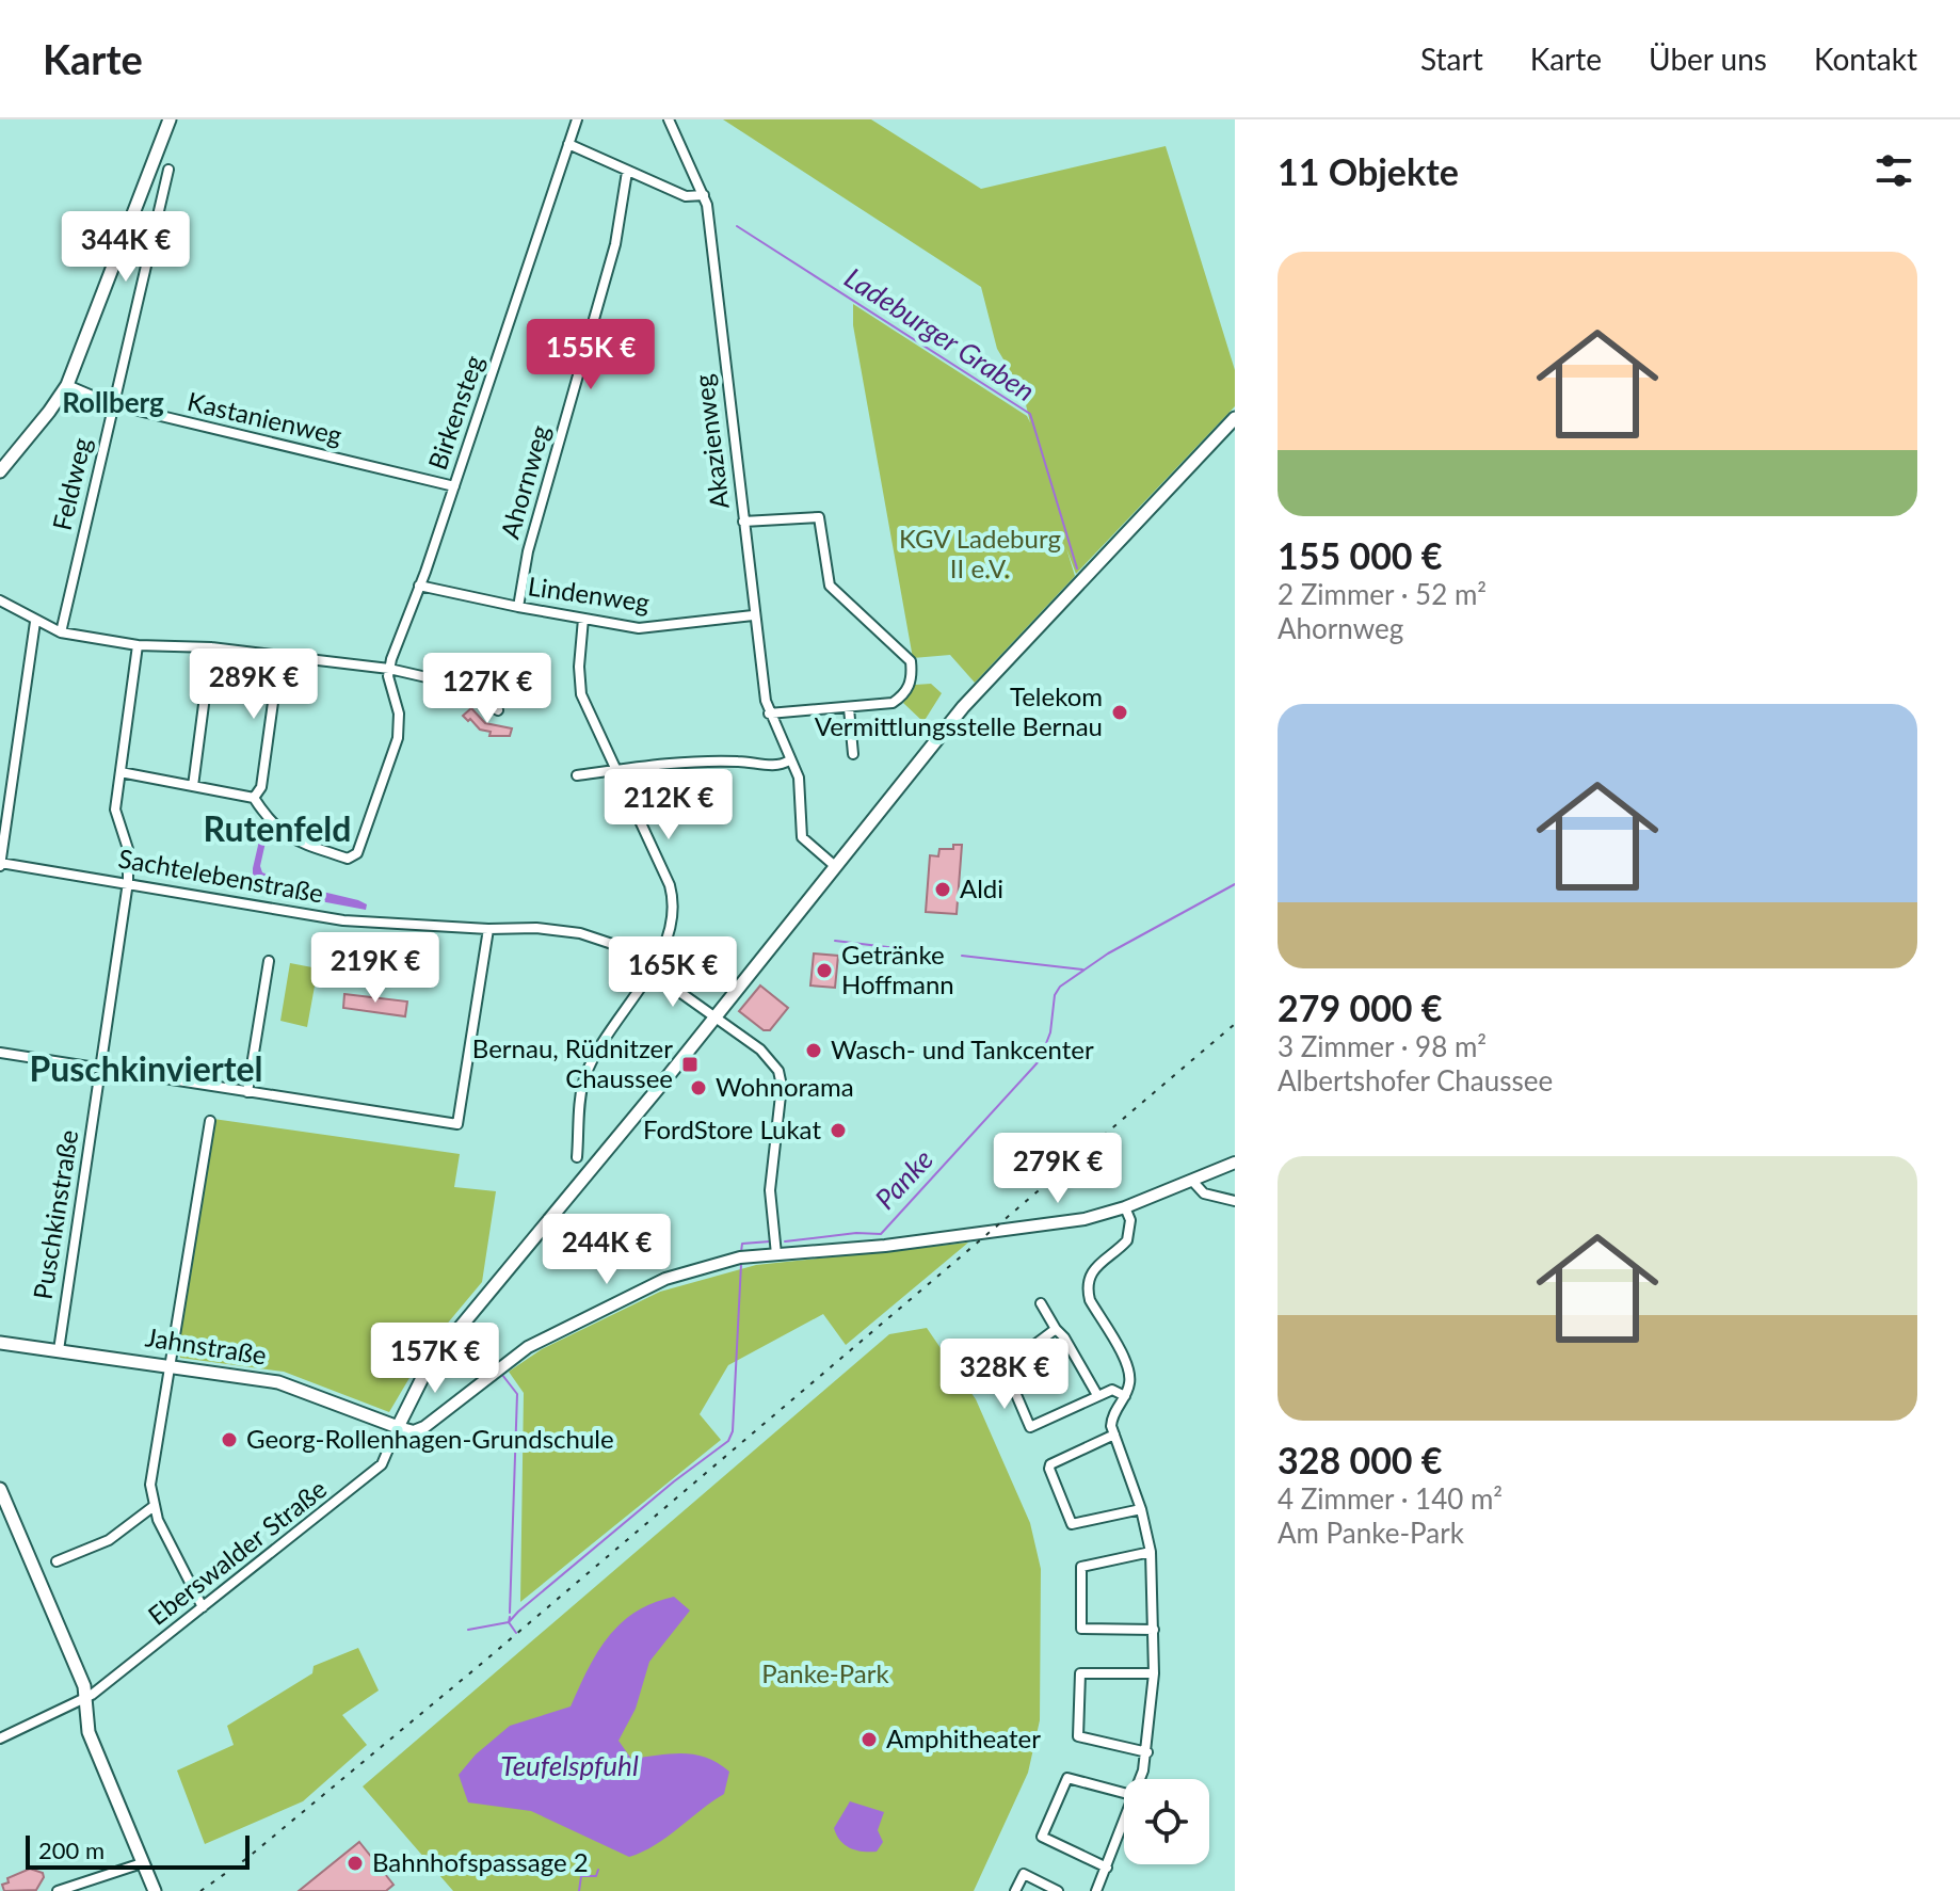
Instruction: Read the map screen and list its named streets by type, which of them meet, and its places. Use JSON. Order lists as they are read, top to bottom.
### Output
{
  "streets": {
    "main road": ["Jahnstraße"],
    "street": [
      "Birkensteg",
      "Kastanienweg",
      "Akazienweg",
      "Ahornweg",
      "Feldweg",
      "Lindenweg",
      "Sachtelebenstraße",
      "Puschkinstraße",
      "Eberswalder Straße"
    ]
  },
  "crossings": [
    ["Birkensteg", "Kastanienweg"],
    ["Birkensteg", "Lindenweg"],
    ["Kastanienweg", "Feldweg"],
    ["Akazienweg", "Lindenweg"],
    ["Ahornweg", "Lindenweg"],
    ["Sachtelebenstraße", "Puschkinstraße"],
    ["Puschkinstraße", "Jahnstraße"],
    ["Jahnstraße", "Eberswalder Straße"]
  ],
  "districts": ["Rollberg", "Rutenfeld", "Puschkinviertel"],
  "water": ["Ladeburger Graben", "Panke", "Teufelspfuhl"],
  "parks": ["KGV Ladeburg II e.V.", "Panke-Park"],
  "places": {
    "other": [
      "Telekom Vermittlungsstelle Bernau",
      "Aldi",
      "Getränke Hoffmann",
      "Wasch- und Tankcenter",
      "Wohnorama",
      "FordStore Lukat",
      "Georg-Rollenhagen-Grundschule",
      "Amphitheater",
      "Bahnhofspassage 2"
    ],
    "transit": ["Bernau, Rüdnitzer Chaussee"]
  },
  "scale_bar": "200 m",
  "page": {
    "header": "Karte",
    "nav": [
      "Start",
      "Karte",
      "Über uns",
      "Kontakt"
    ],
    "heading": "11 Objekte",
    "price": [
      "344K €",
      "155K €",
      "289K €",
      "127K €",
      "212K €",
      "219K €",
      "165K €",
      "279K €",
      "244K €",
      "157K €",
      "328K €"
    ],
    "list": [
      {
        "name": "155 000 €",
        "note": "2 Zimmer · 52 m² · Ahornweg"
      },
      {
        "name": "279 000 €",
        "note": "3 Zimmer · 98 m² · Albertshofer Chaussee"
      },
      {
        "name": "328 000 €",
        "note": "4 Zimmer · 140 m² · Am Panke-Park"
      }
    ],
    "scale": "200 m"
  }
}
